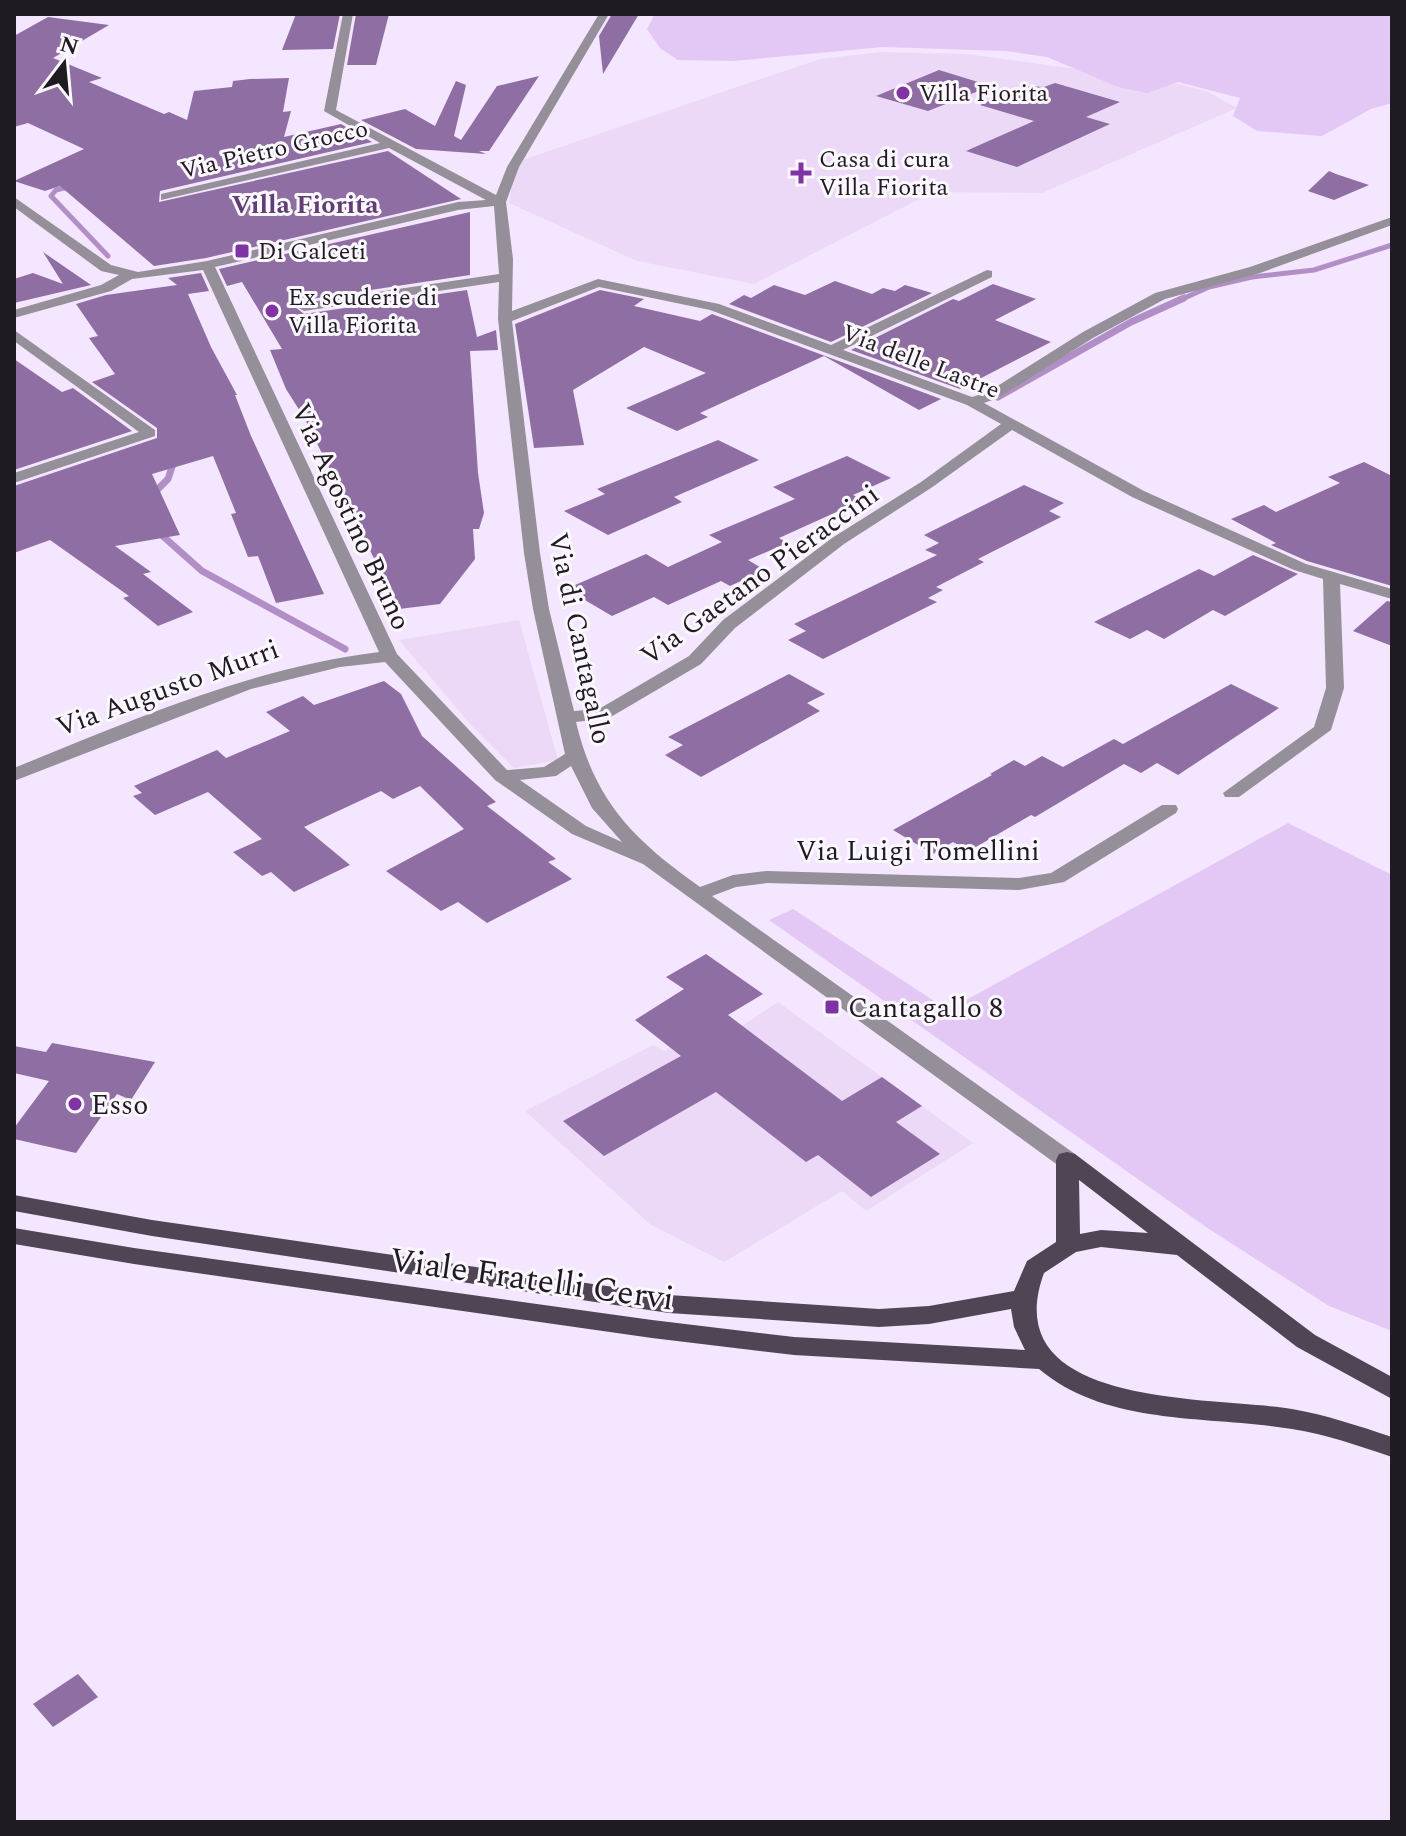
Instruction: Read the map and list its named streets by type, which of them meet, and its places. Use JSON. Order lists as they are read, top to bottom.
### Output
{
  "streets": {
    "main road": ["Viale Fratelli Cervi"],
    "street": [
      "Via Pietro Grocco",
      "Via delle Lastre",
      "Via Agostino Bruno",
      "Via Gaetano Pieraccini",
      "Via di Cantagallo",
      "Via Augusto Murri",
      "Via Luigi Tomellini"
    ]
  },
  "crossings": [
    ["Via delle Lastre", "Via Gaetano Pieraccini"],
    ["Via delle Lastre", "Via di Cantagallo"],
    ["Via Agostino Bruno", "Via di Cantagallo"],
    ["Via Agostino Bruno", "Via Augusto Murri"],
    ["Via Gaetano Pieraccini", "Via di Cantagallo"],
    ["Via di Cantagallo", "Via Luigi Tomellini"]
  ],
  "districts": ["Villa Fiorita"],
  "places": {
    "other": ["Villa Fiorita", "Ex scuderie di Villa Fiorita", "Esso"],
    "health": ["Casa di cura Villa Fiorita"],
    "transit": ["Di Galceti", "Cantagallo 8"]
  },
  "north": "top"
}
